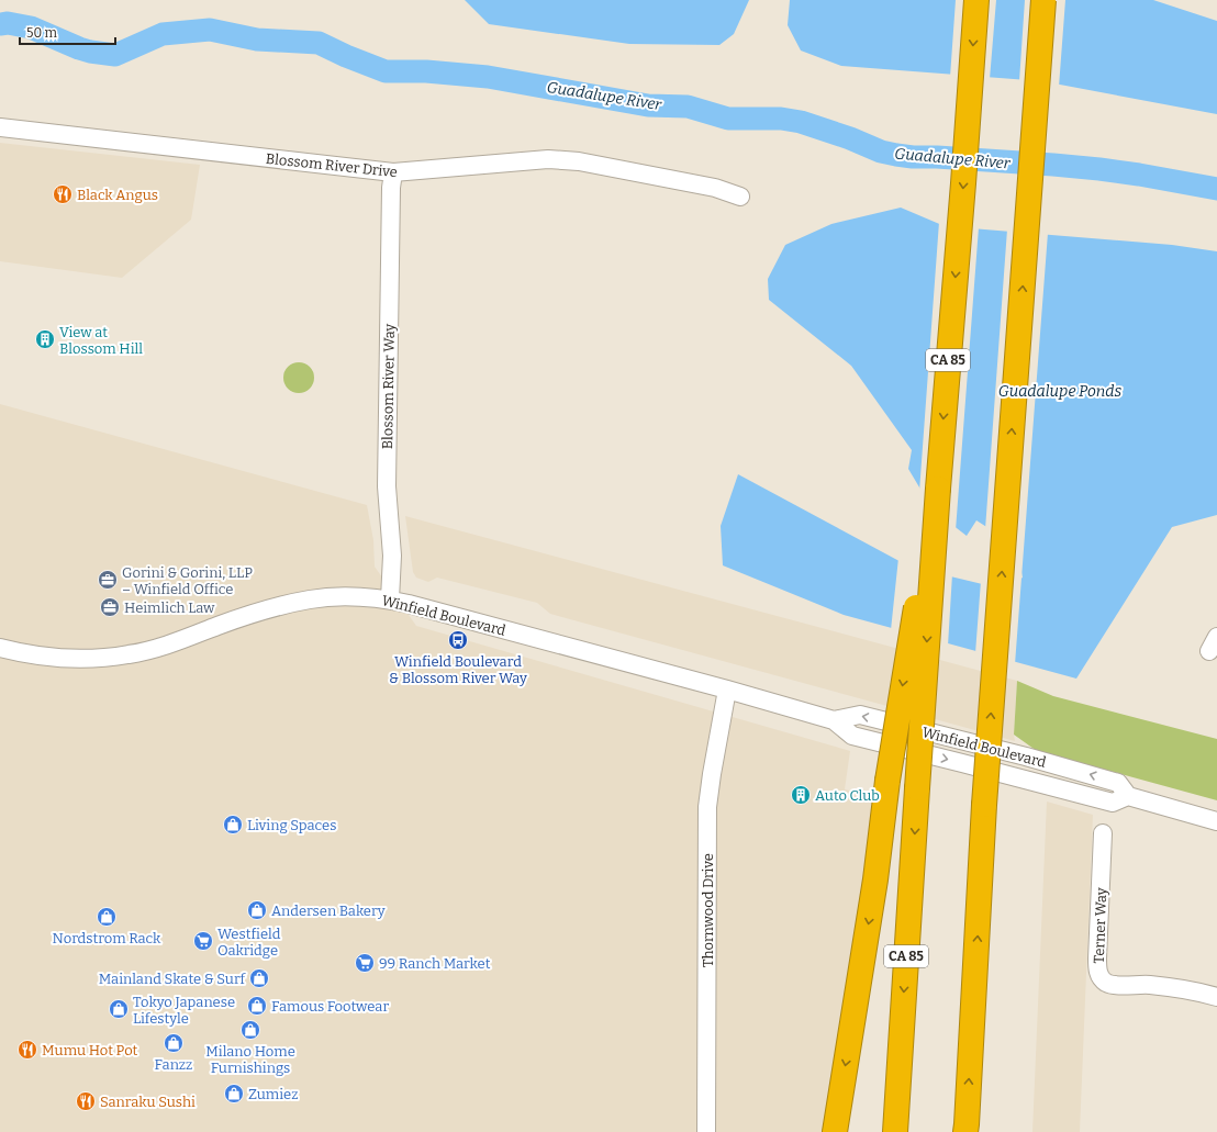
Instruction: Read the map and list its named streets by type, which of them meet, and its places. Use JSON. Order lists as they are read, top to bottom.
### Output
{
  "streets": {
    "highway": ["CA 85"],
    "street": [
      "Blossom River Drive",
      "Blossom River Way",
      "Winfield Boulevard",
      "Thornwood Drive",
      "Terner Way"
    ]
  },
  "crossings": [
    ["Blossom River Drive", "Blossom River Way"],
    ["Blossom River Way", "Winfield Boulevard"],
    ["Winfield Boulevard", "Thornwood Drive"]
  ],
  "water": ["Guadalupe River", "Guadalupe Ponds"],
  "places": {
    "restaurant": ["Black Angus", "Mumu Hot Pot", "Sanraku Sushi"],
    "building": ["View at Blossom Hill", "Auto Club"],
    "office": ["Gorini & Gorini, LLP – Winfield Office", "Heimlich Law"],
    "bus stop": ["Winfield Boulevard & Blossom River Way"],
    "shop": [
      "Living Spaces",
      "Andersen Bakery",
      "Nordstrom Rack",
      "Mainland Skate & Surf",
      "Famous Footwear",
      "Tokyo Japanese Lifestyle",
      "Milano Home Furnishings",
      "Fanzz",
      "Zumiez"
    ],
    "supermarket": ["Westfield Oakridge", "99 Ranch Market"]
  },
  "scale_bar": "50 m"
}
